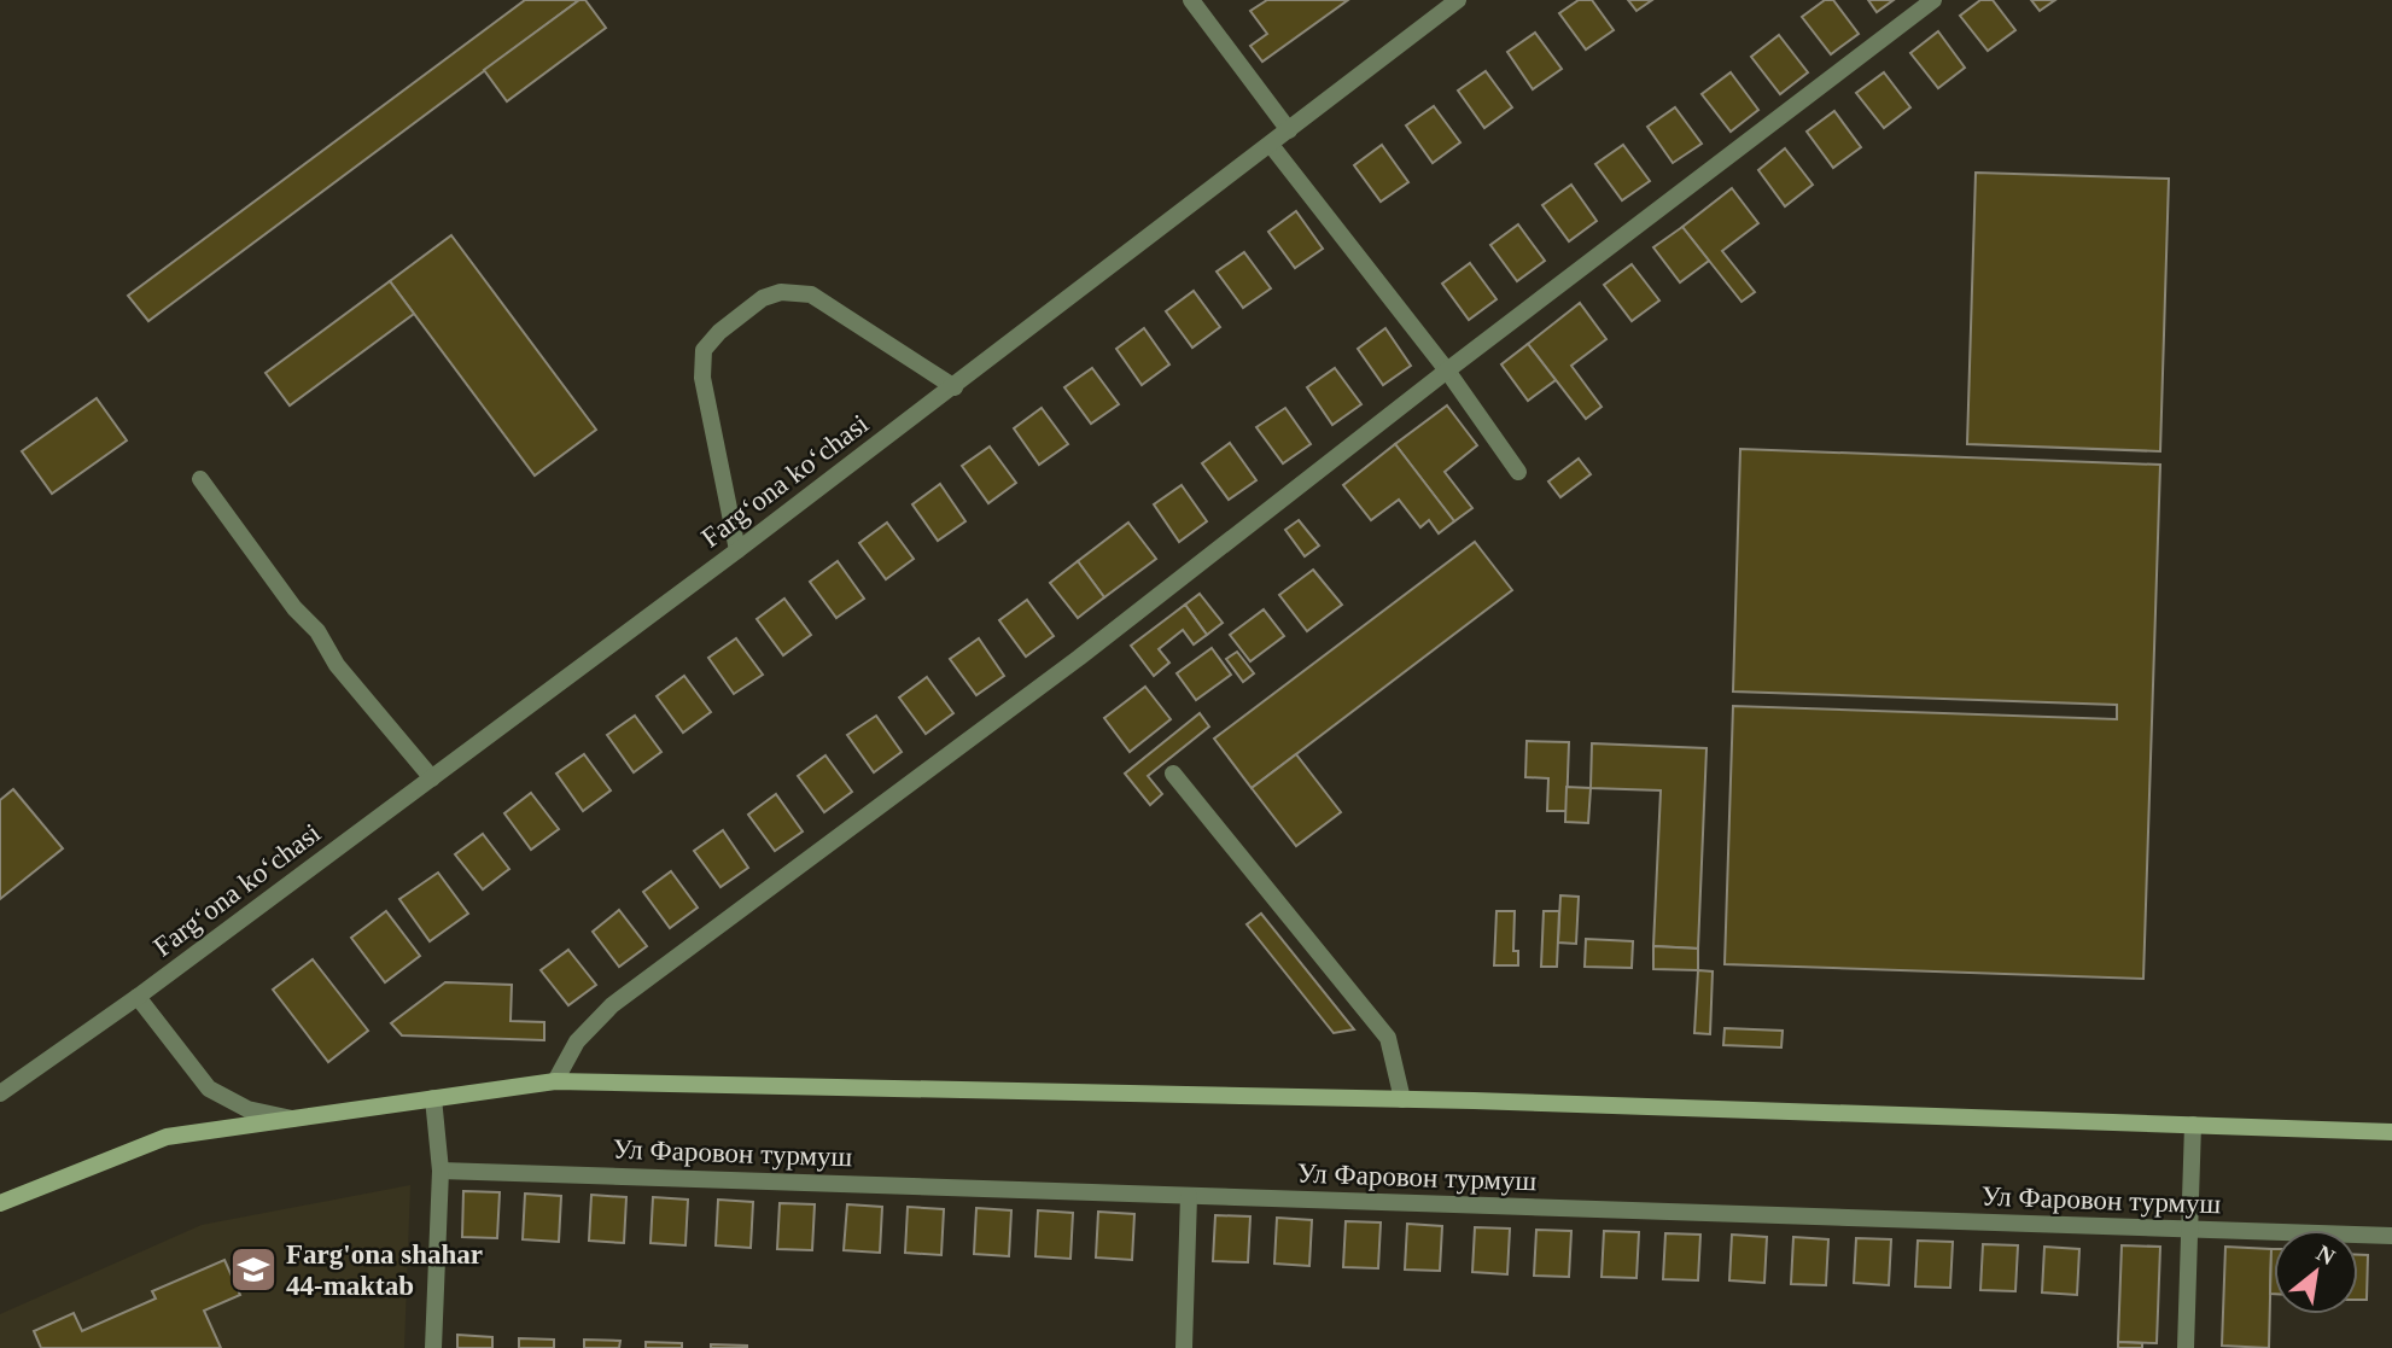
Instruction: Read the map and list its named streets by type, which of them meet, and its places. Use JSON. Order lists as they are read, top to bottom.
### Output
{
  "streets": {
    "street": ["Fargʻona koʻchasi", "Ул Фаровон турмуш"]
  },
  "places": {
    "school or university": ["Farg'ona shahar 44-maktab"]
  },
  "north": "top right"
}
